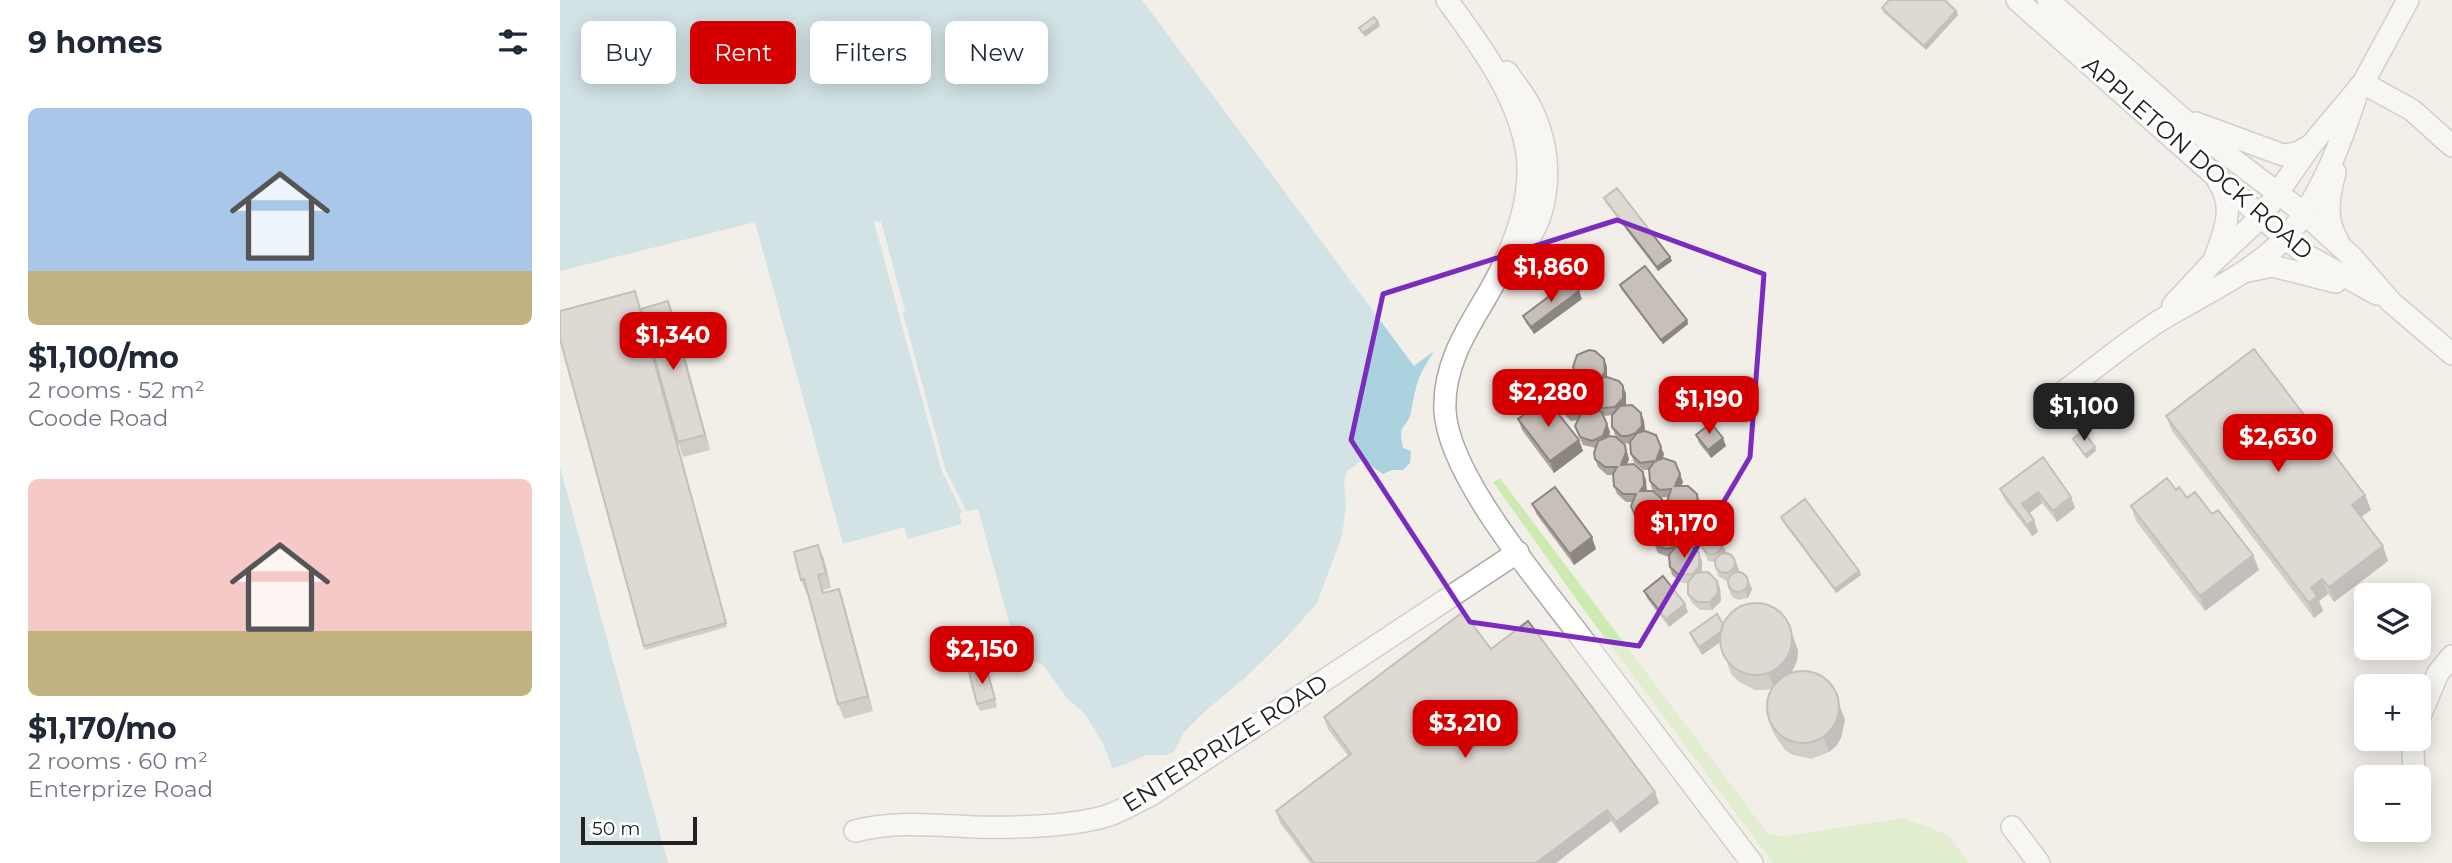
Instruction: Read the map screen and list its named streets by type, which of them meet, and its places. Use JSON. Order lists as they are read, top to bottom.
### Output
{
  "streets": {
    "street": ["APPLETON DOCK ROAD", "ENTERPRIZE ROAD"]
  },
  "scale_bar": "50 m",
  "page": {
    "heading": "9 homes",
    "chip": [
      "Buy",
      "Rent",
      "Filters",
      "New"
    ],
    "list": [
      {
        "name": "$1,100/mo",
        "note": "2 rooms · 52 m² · Coode Road"
      },
      {
        "name": "$1,170/mo",
        "note": "2 rooms · 60 m² · Enterprize Road"
      }
    ],
    "price": [
      "$1,860",
      "$1,340",
      "$2,280",
      "$1,190",
      "$1,100",
      "$2,630",
      "$1,170",
      "$2,150",
      "$3,210"
    ],
    "map_buttons": ["+", "−"],
    "scale": "50 m"
  }
}
